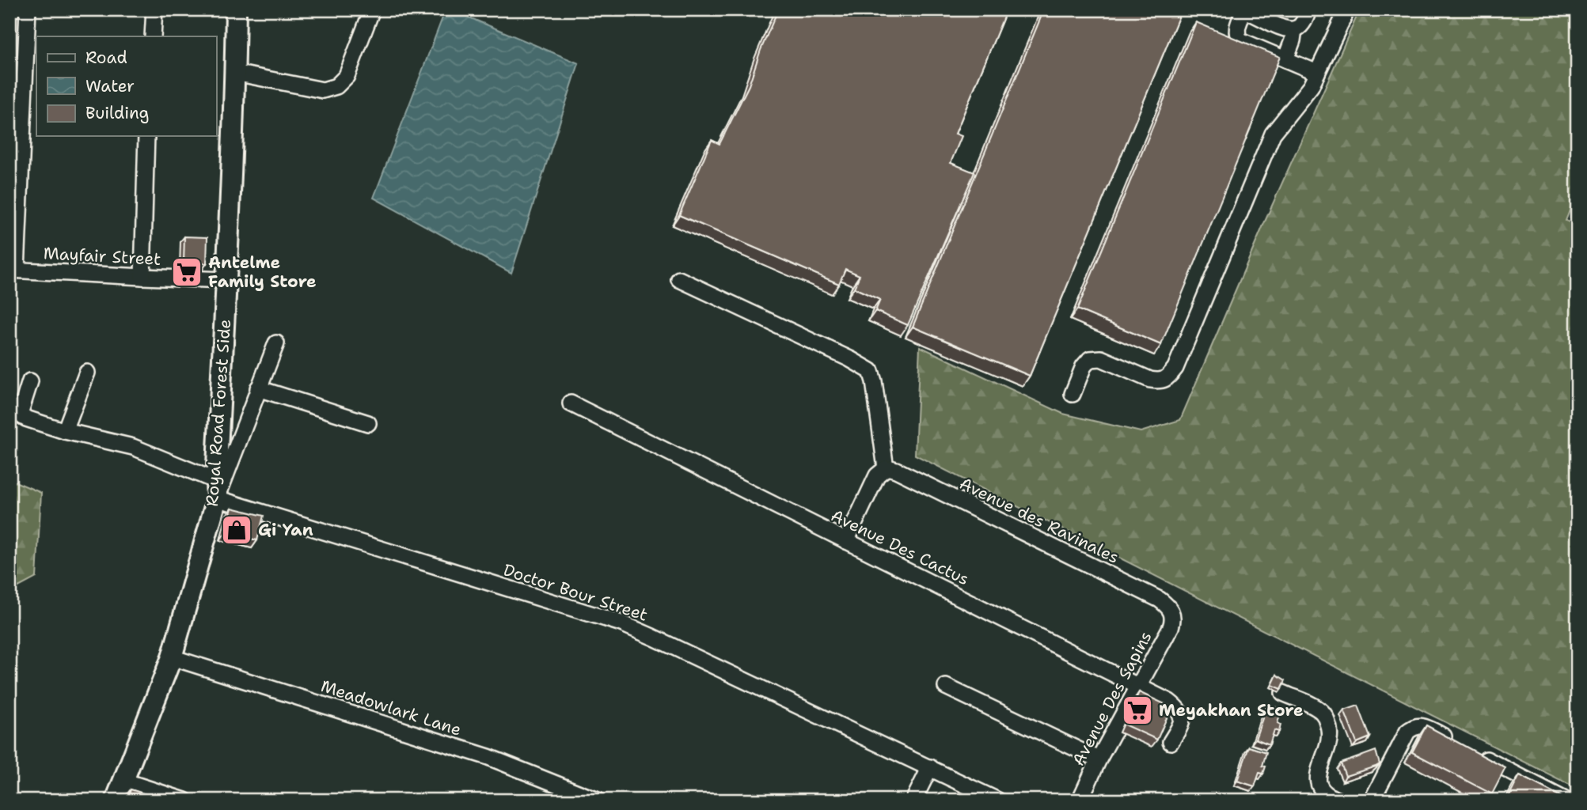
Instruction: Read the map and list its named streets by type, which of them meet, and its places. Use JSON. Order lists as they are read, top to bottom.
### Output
{
  "streets": {
    "main road": ["Royal Road Forest Side"],
    "street": [
      "Mayfair Street",
      "Avenue des Ravinales",
      "Avenue Des Cactus",
      "Doctor Bour Street",
      "Avenue Des Sapins",
      "Meadowlark Lane"
    ]
  },
  "crossings": [
    ["Mayfair Street", "Royal Road Forest Side"],
    ["Royal Road Forest Side", "Doctor Bour Street"],
    ["Royal Road Forest Side", "Meadowlark Lane"],
    ["Avenue des Ravinales", "Avenue Des Sapins"],
    ["Avenue Des Cactus", "Avenue Des Sapins"]
  ],
  "places": {
    "supermarket": ["Antelme Family Store", "Meyakhan Store"],
    "shop": ["Gi Yan"]
  },
  "legend": ["Road", "Water", "Building"]
}
